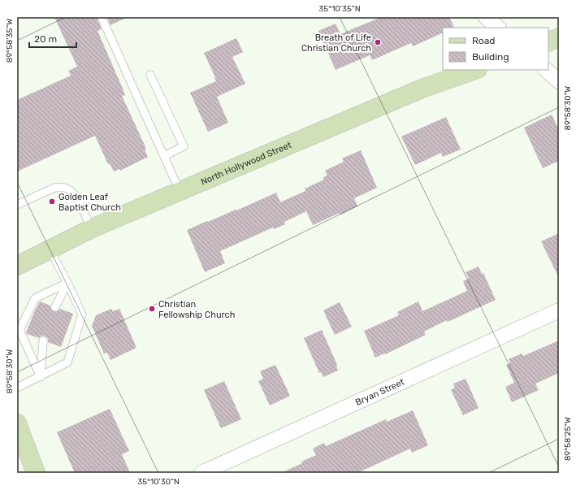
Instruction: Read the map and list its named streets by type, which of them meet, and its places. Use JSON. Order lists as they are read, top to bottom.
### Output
{
  "streets": {
    "main road": ["North Hollywood Street"],
    "street": ["Bryan Street"]
  },
  "places": ["Breath of Life Christian Church", "Golden Leaf Baptist Church", "Christian Fellowship Church"],
  "legend": ["Road", "Building"],
  "scale_bar": "20 m",
  "coordinates": [
    "35°10'35\"N",
    "89°58'35\"W",
    "89°58'30\"W",
    "89°58'25\"W",
    "35°10'30\"N"
  ]
}
